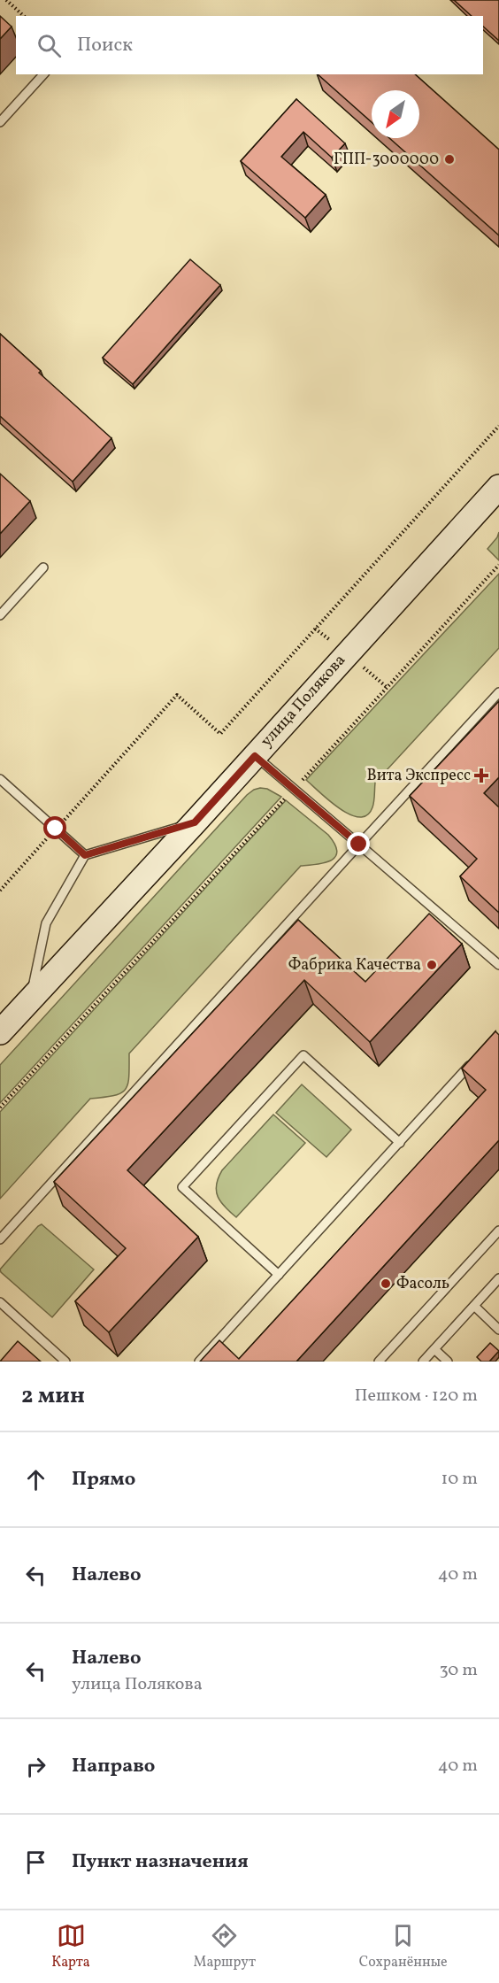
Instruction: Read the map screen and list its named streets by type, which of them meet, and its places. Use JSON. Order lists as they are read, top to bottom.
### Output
{
  "streets": {
    "main road": ["улица Полякова"]
  },
  "places": {
    "other": ["ГПП-3000000", "Фабрика Качества", "Фасоль"],
    "health": ["Вита Экспресс"]
  },
  "north": "bottom left",
  "page": {
    "search": "Поиск",
    "heading": ["2 мин", "Пешком · 120 m"],
    "list": [
      ["Прямо", "10 m"],
      ["Налево", "40 m"],
      ["Налево", "улица Полякова", "30 m"],
      ["Направо", "40 m"],
      "Пункт назначения"
    ],
    "nav": ["Карта", "Маршрут", "Сохранённые"]
  }
}
